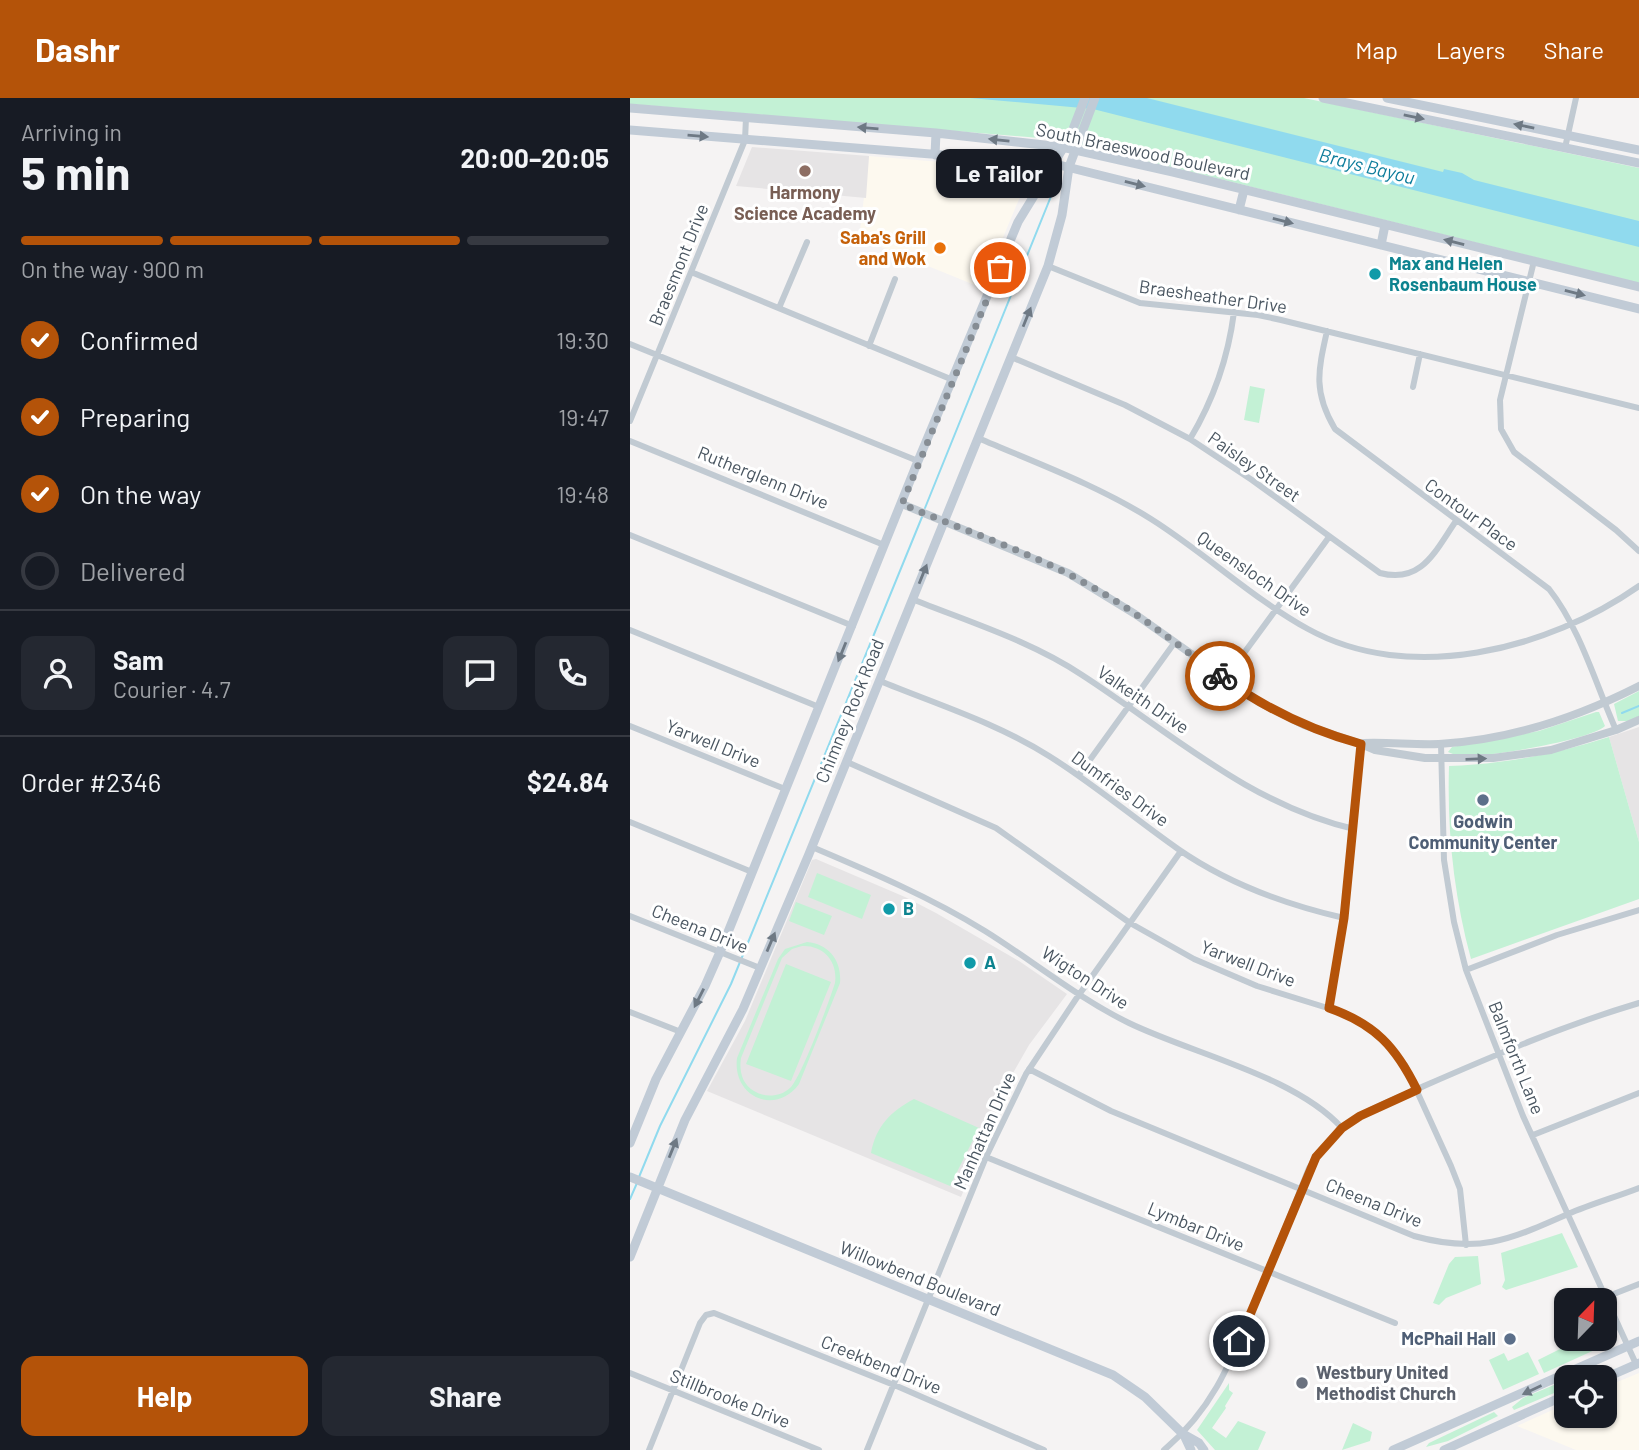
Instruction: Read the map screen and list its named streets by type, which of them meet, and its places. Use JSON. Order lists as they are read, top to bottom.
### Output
{
  "streets": {
    "main road": ["South Braeswood Boulevard", "Chimney Rock Road", "Willowbend Boulevard"],
    "street": [
      "Braesmont Drive",
      "Braesheather Drive",
      "Paisley Street",
      "Rutherglenn Drive",
      "Contour Place",
      "Queensloch Drive",
      "Valkeith Drive",
      "Yarwell Drive",
      "Dumfries Drive",
      "Cheena Drive",
      "Wigton Drive",
      "Balmforth Lane",
      "Manhattan Drive",
      "Lymbar Drive",
      "Creekbend Drive",
      "Stillbrooke Drive"
    ]
  },
  "crossings": [
    ["South Braeswood Boulevard", "Braesmont Drive"],
    ["South Braeswood Boulevard", "Chimney Rock Road"],
    ["Braesheather Drive", "Contour Place"],
    ["Braesheather Drive", "Chimney Rock Road"],
    ["Paisley Street", "Contour Place"],
    ["Paisley Street", "Chimney Rock Road"],
    ["Rutherglenn Drive", "Chimney Rock Road"],
    ["Contour Place", "Queensloch Drive"],
    ["Queensloch Drive", "Chimney Rock Road"],
    ["Valkeith Drive", "Chimney Rock Road"],
    ["Chimney Rock Road", "Yarwell Drive"],
    ["Chimney Rock Road", "Dumfries Drive"],
    ["Chimney Rock Road", "Cheena Drive"],
    ["Chimney Rock Road", "Wigton Drive"],
    ["Chimney Rock Road", "Willowbend Boulevard"],
    ["Yarwell Drive", "Cheena Drive"],
    ["Yarwell Drive", "Manhattan Drive"],
    ["Dumfries Drive", "Manhattan Drive"],
    ["Cheena Drive", "Balmforth Lane"],
    ["Cheena Drive", "Manhattan Drive"],
    ["Wigton Drive", "Manhattan Drive"],
    ["Manhattan Drive", "Lymbar Drive"],
    ["Manhattan Drive", "Willowbend Boulevard"],
    ["Manhattan Drive", "Creekbend Drive"],
    ["Creekbend Drive", "Stillbrooke Drive"]
  ],
  "water": ["Brays Bayou"],
  "places": [
    "Harmony Science Academy",
    "Saba's Grill and Wok",
    "Le Tailor",
    "Max and Helen Rosenbaum House",
    "Godwin Community Center",
    "B",
    "A",
    "McPhail Hall",
    "Westbury United Methodist Church"
  ],
  "north": "top right",
  "page": {
    "header": "Dashr",
    "nav": ["Map", "Layers", "Share"],
    "heading": ["5 min", "Arriving in", "20:00–20:05"],
    "panel": [
      "Sam",
      "Courier · 4.7",
      "Order #2346",
      "$24.84"
    ],
    "bubble": "Le Tailor",
    "bar": "On the way · 900 m",
    "list": [
      ["Confirmed", "19:30"],
      ["Preparing", "19:47"],
      ["On the way", "19:48"],
      "Delivered"
    ],
    "buttons": ["Help", "Share"]
  }
}
